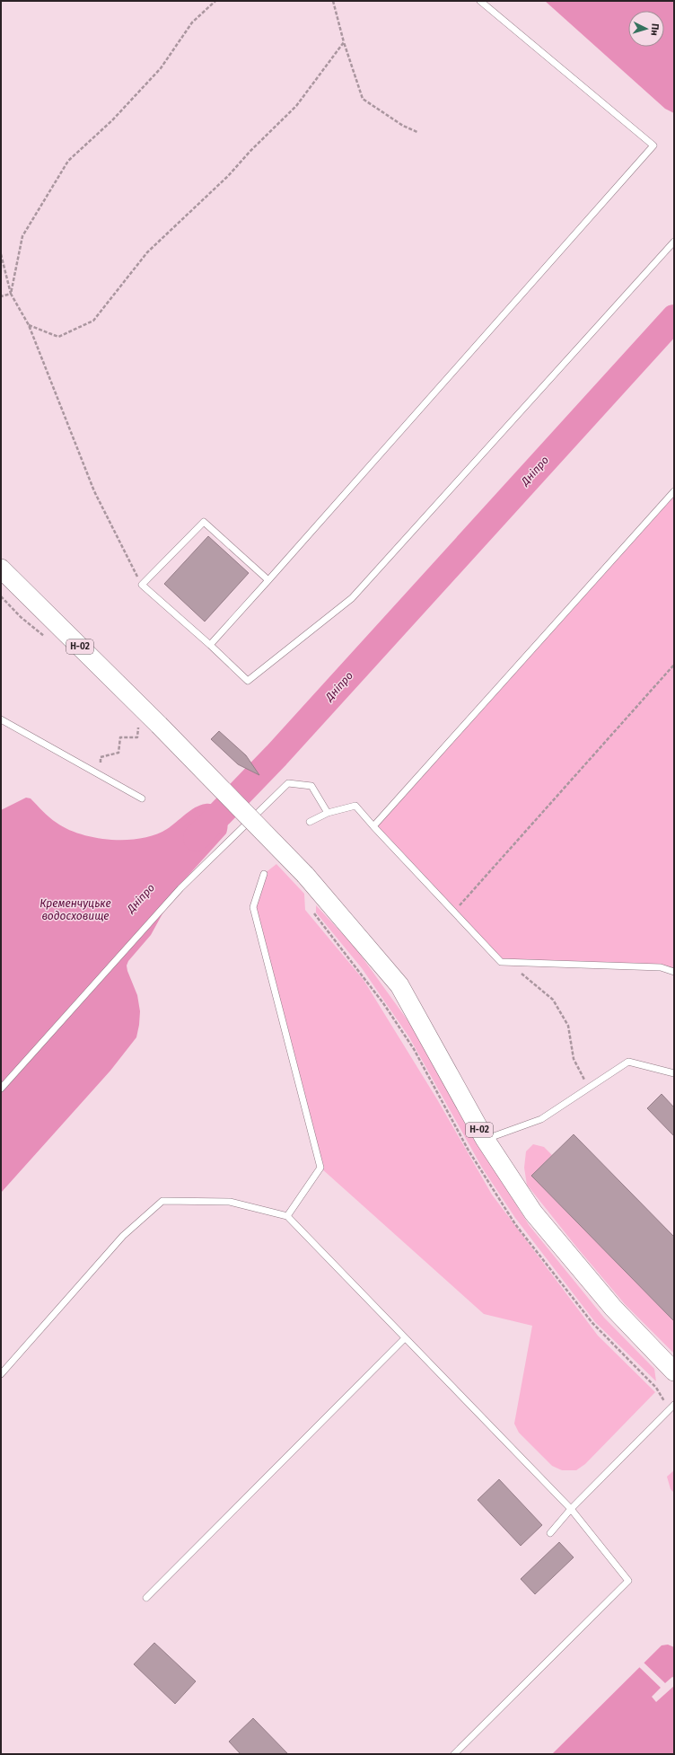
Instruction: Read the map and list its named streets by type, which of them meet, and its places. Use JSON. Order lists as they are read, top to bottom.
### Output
{
  "streets": {
    "main road": ["Н-02"]
  },
  "water": ["Дніпро", "Кременчуцьке водосховище"],
  "north": "right"
}
